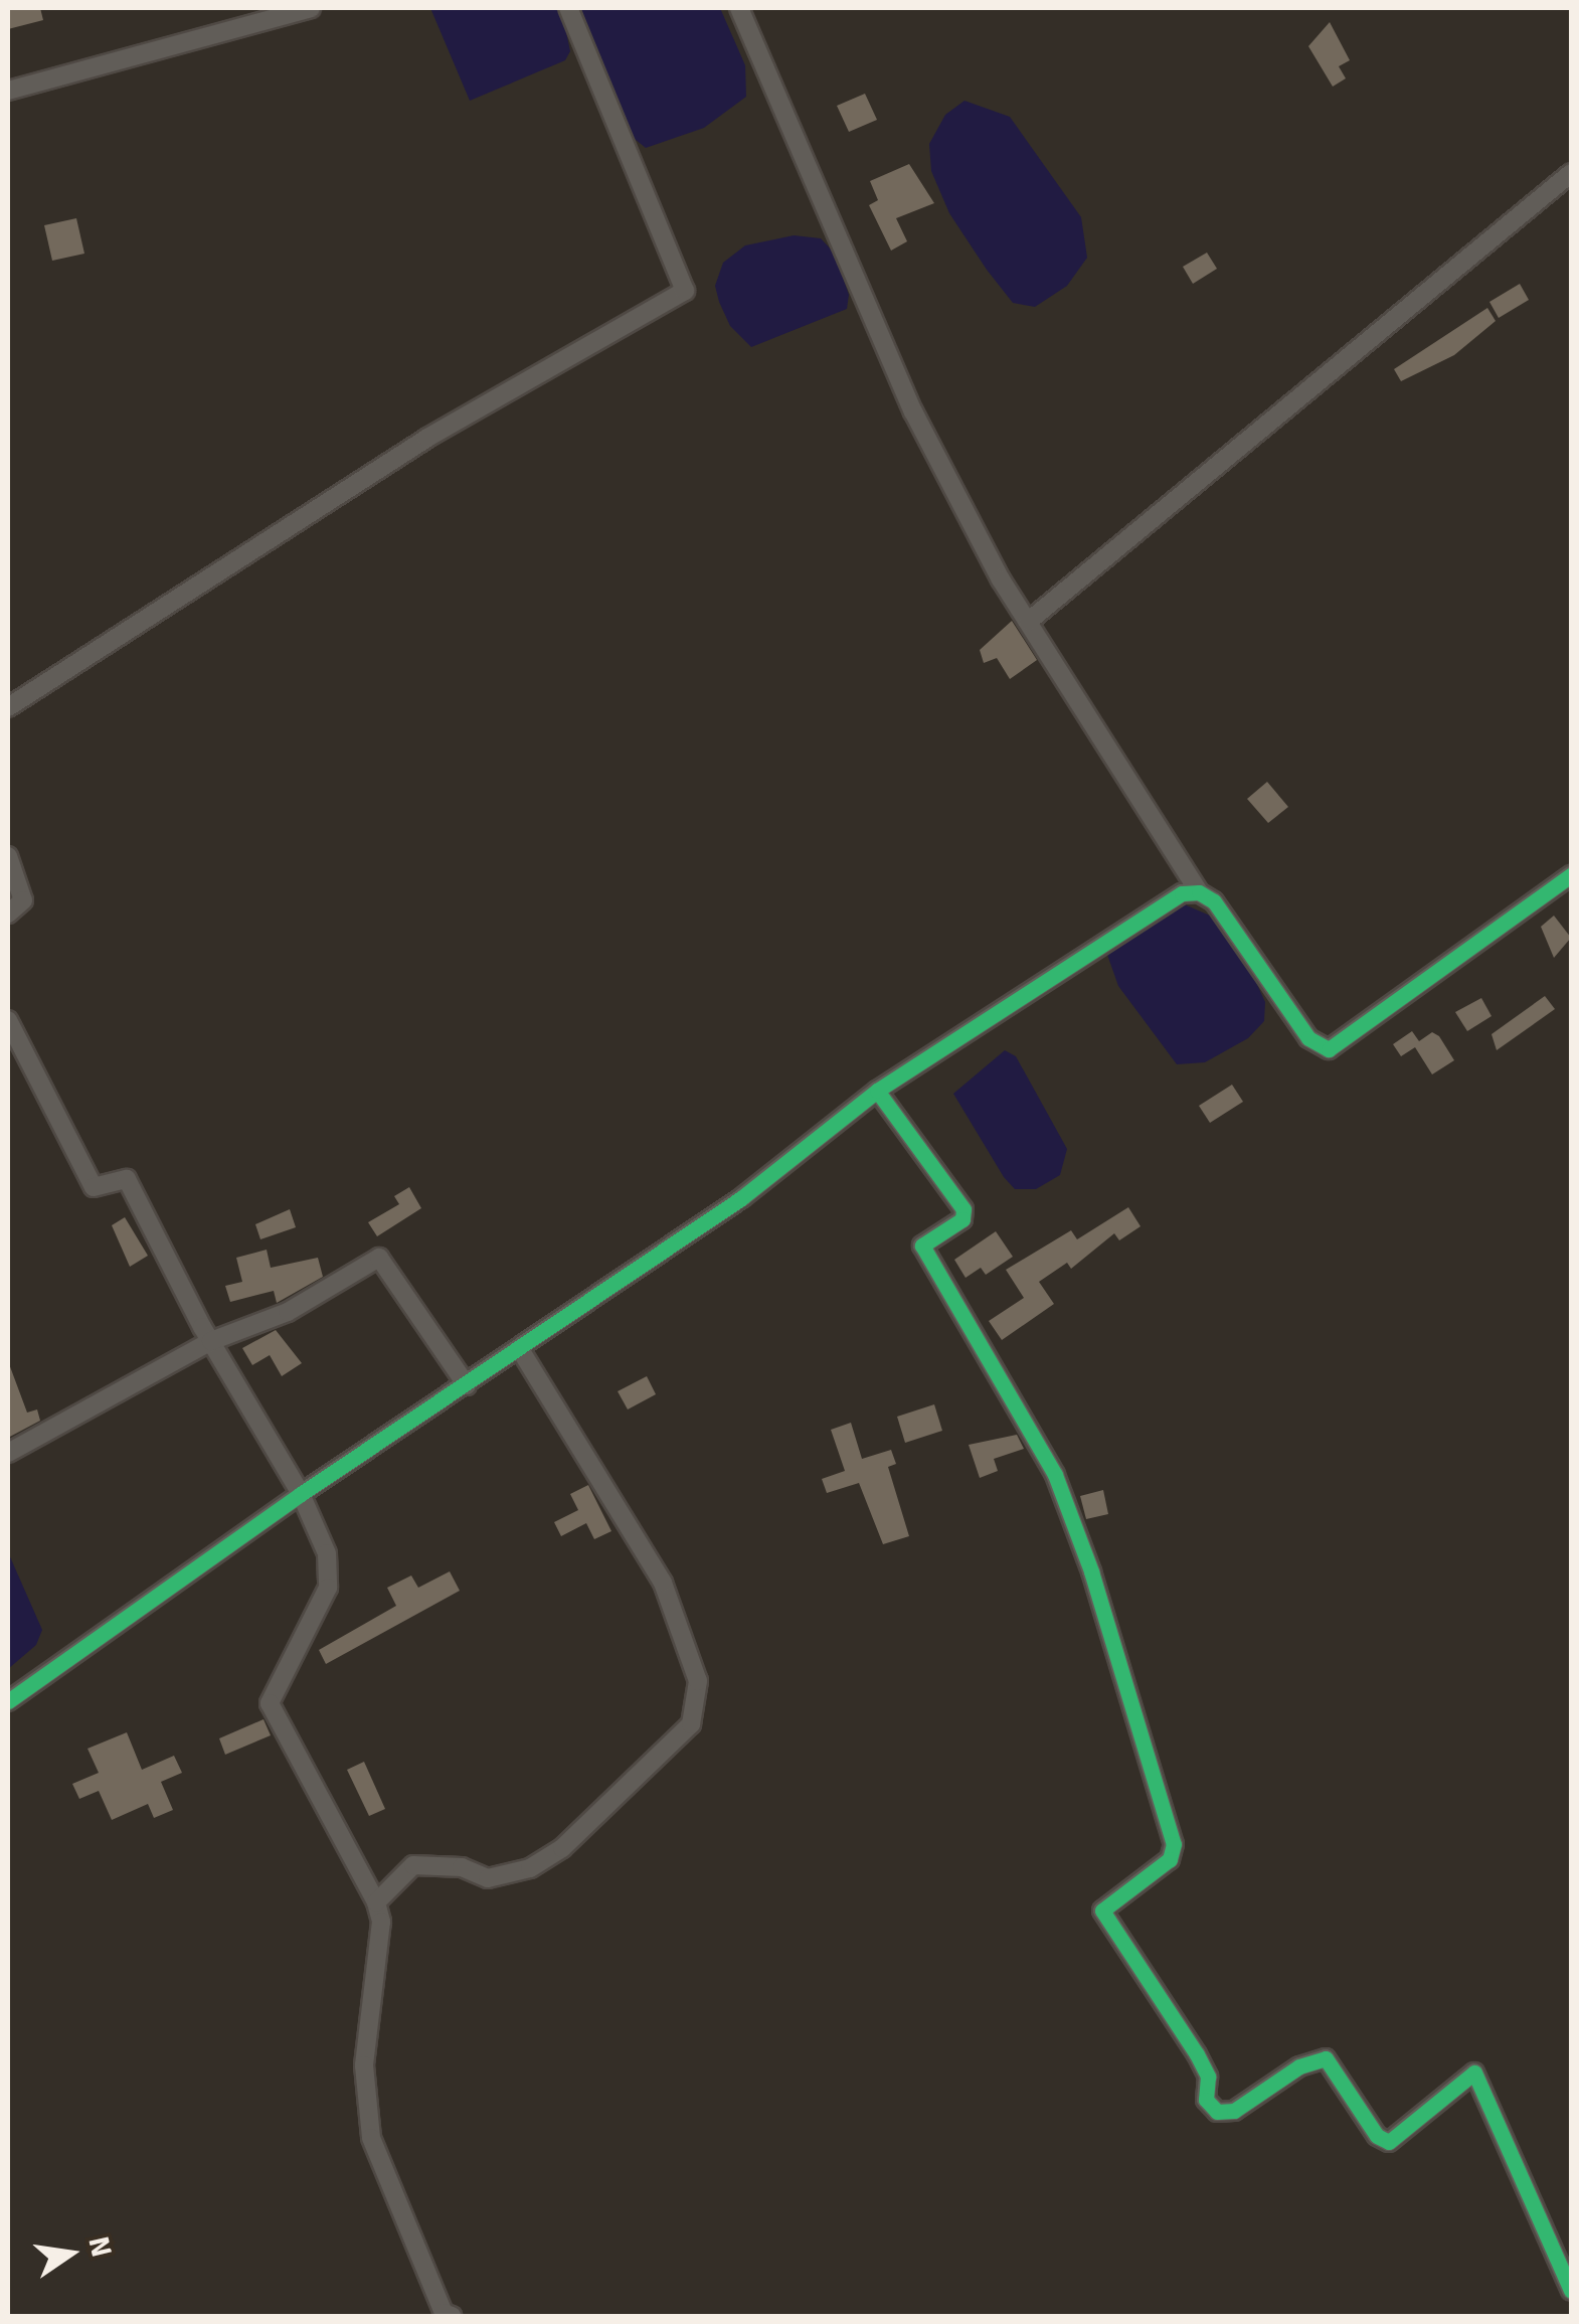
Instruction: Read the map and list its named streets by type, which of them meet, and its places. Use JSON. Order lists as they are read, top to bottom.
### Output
{
  "north": "right"
}
